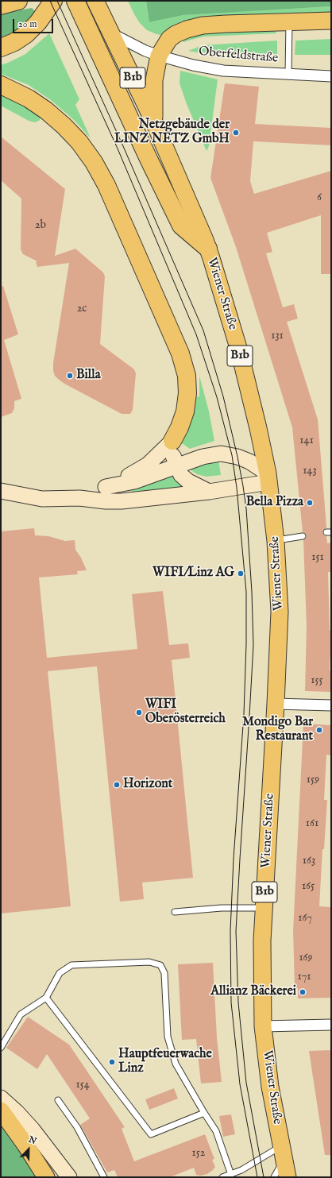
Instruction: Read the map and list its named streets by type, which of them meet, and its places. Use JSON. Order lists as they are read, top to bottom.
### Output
{
  "streets": {
    "main road": ["B1b", "Wiener Straße"],
    "street": ["Oberfeldstraße"]
  },
  "crossings": [
    ["Oberfeldstraße", "Wiener Straße"]
  ],
  "places": [
    "Netzgebäude der LINZ NETZ GmbH",
    "Billa",
    "Bella Pizza",
    "WIFI/Linz AG",
    "WIFI Oberösterreich",
    "Mondigo Bar Restaurant",
    "Horizont",
    "Allianz Bäckerei",
    "Hauptfeuerwache Linz"
  ],
  "house_numbers": [
    "6",
    "2b",
    "2c",
    "131",
    "141",
    "143",
    "151",
    "155",
    "159",
    "161",
    "163",
    "165",
    "167",
    "169",
    "171",
    "154",
    "152"
  ],
  "scale_bar": "20 m",
  "north": "top right"
}
